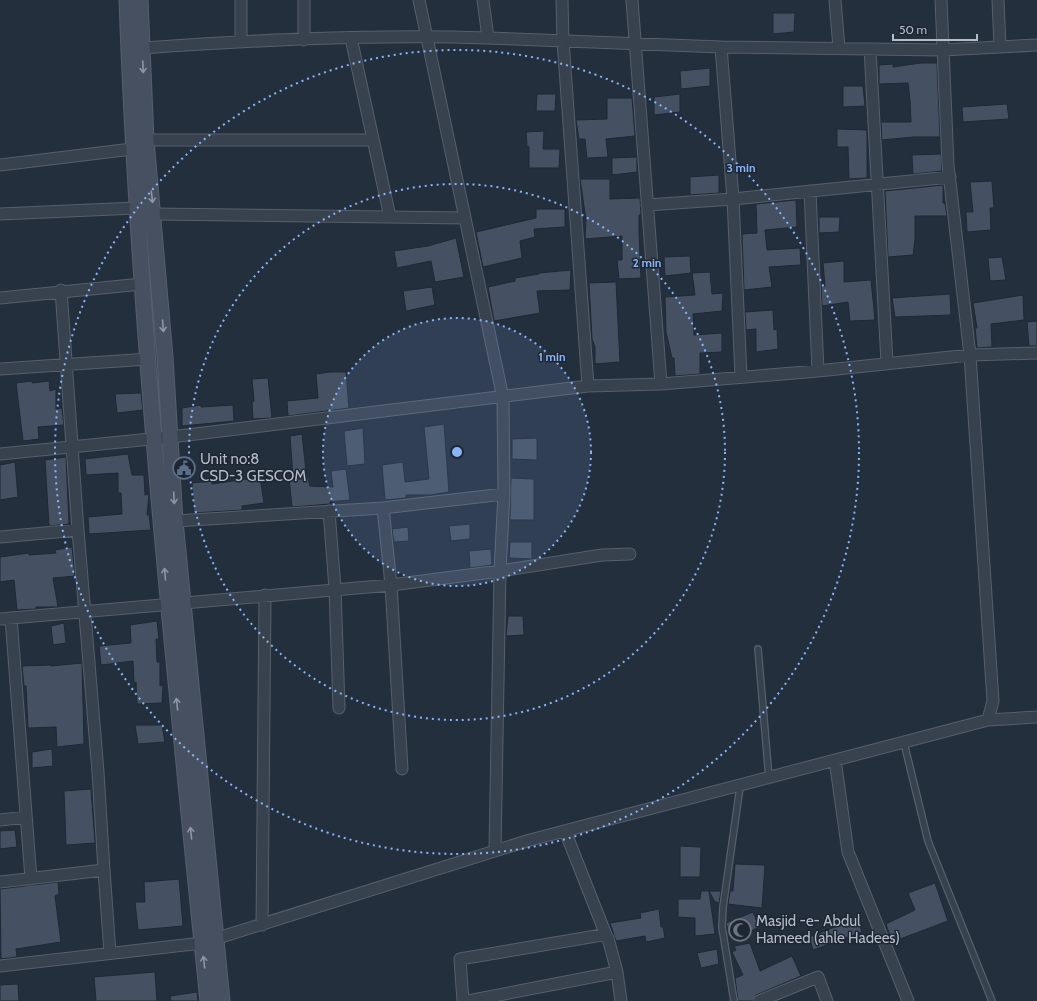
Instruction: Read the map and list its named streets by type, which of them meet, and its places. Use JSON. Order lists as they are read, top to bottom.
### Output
{
  "places": {
    "public building": ["Unit no:8 CSD-3 GESCOM"],
    "mosque": ["Masjid -e- Abdul Hameed (ahle Hadees)"]
  },
  "scale_bar": "50 m",
  "rings": ["3 min", "2 min", "1 min"]
}
